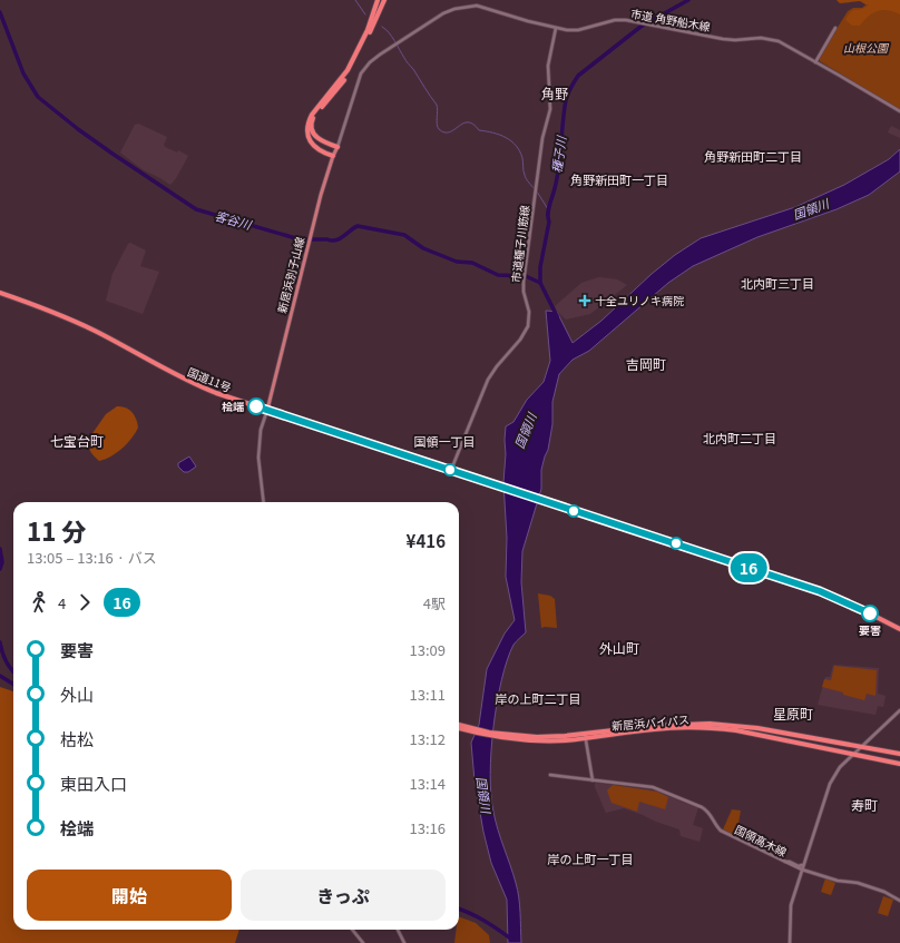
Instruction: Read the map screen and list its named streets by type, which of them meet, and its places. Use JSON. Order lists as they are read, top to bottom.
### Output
{
  "streets": {
    "highway": ["国道11号", "新居浜バイパス"],
    "main road": ["新居浜別子山線"],
    "street": ["市道 角野船木線", "市道種子川筋線", "国領高木線"]
  },
  "crossings": [
    ["市道 角野船木線", "市道種子川筋線"],
    ["市道 角野船木線", "新居浜別子山線"],
    ["市道種子川筋線", "国道11号"],
    ["新居浜別子山線", "国道11号"]
  ],
  "districts": [
    "角野",
    "角野新田町二丁目",
    "角野新田町一丁目",
    "北内町三丁目",
    "吉岡町",
    "北内町二丁目",
    "七宝台町",
    "国領一丁目",
    "外山町",
    "岸の上町二丁目",
    "星原町",
    "寿町",
    "岸の上町一丁目"
  ],
  "water": ["種子川", "国領川", "客谷川"],
  "parks": ["山根公園"],
  "places": {
    "health": ["十全ユリノキ病院"],
    "other": ["桧端", "要害"]
  },
  "lines": ["bus line 16"],
  "page": {
    "on_map": "16",
    "heading": ["11 分", "13:05 – 13:16 · バス", "¥416"],
    "legs": ["4", "16", "4駅"],
    "list": [
      {
        "name": "要害",
        "value": "13:09"
      },
      {
        "name": "外山",
        "value": "13:11"
      },
      {
        "name": "枯松",
        "value": "13:12"
      },
      {
        "name": "東田入口",
        "value": "13:14"
      },
      {
        "name": "桧端",
        "value": "13:16"
      }
    ],
    "buttons": ["開始", "きっぷ"]
  }
}
